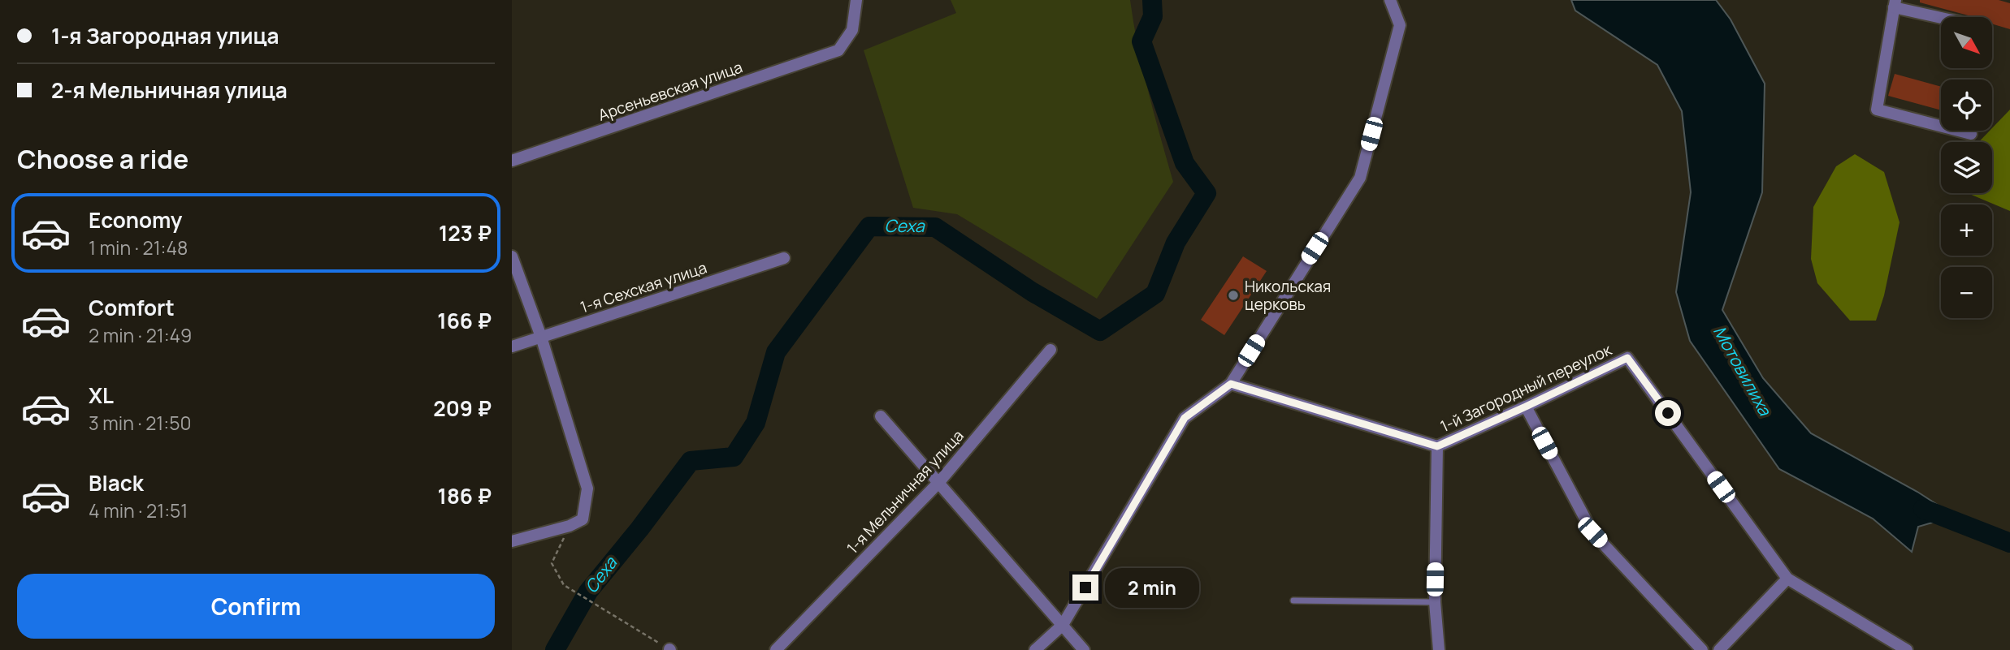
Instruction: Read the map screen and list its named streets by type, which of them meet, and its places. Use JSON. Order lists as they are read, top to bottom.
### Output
{
  "streets": {
    "street": [
      "Арсеньевская улица",
      "1-я Сехская улица",
      "1-й Загородный переулок",
      "1-я Мельничная улица"
    ]
  },
  "water": ["Сеха", "Мотовилиха"],
  "places": ["Никольская церковь"],
  "north": "bottom right",
  "page": {
    "banner": ["1-я Загородная улица", "2-я Мельничная улица"],
    "map_buttons": ["+", "−"],
    "heading": "Choose a ride",
    "list": [
      {
        "name": "Economy",
        "note": "1 min · 21:48",
        "value": "123 ₽"
      },
      {
        "name": "Comfort",
        "note": "2 min · 21:49",
        "value": "166 ₽"
      },
      {
        "name": "XL",
        "note": "3 min · 21:50",
        "value": "209 ₽"
      },
      {
        "name": "Black",
        "note": "4 min · 21:51",
        "value": "186 ₽"
      }
    ],
    "buttons": "Confirm",
    "bubble": "2 min"
  }
}
